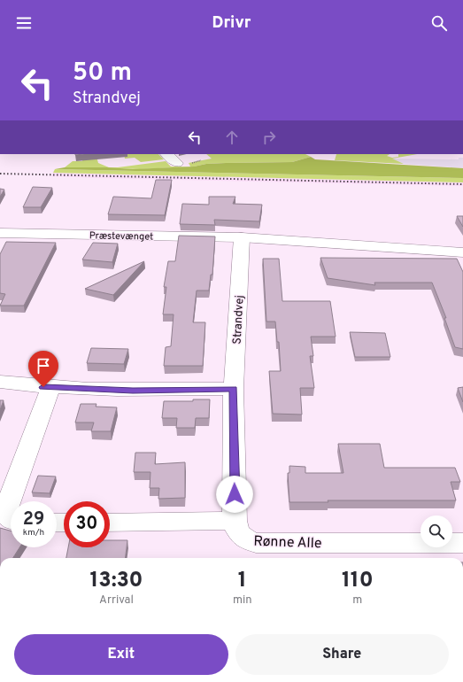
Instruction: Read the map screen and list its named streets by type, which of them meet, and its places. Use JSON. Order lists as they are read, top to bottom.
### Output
{
  "streets": {
    "street": ["Præstevænget", "Strandvej", "Rønne Alle"]
  },
  "crossings": [
    ["Præstevænget", "Strandvej"],
    ["Strandvej", "Rønne Alle"]
  ],
  "page": {
    "header": "Drivr",
    "turn": ["50 m", "Strandvej"],
    "speed": "29 km/h",
    "limit": "30",
    "eta": [
      "13:30",
      "Arrival",
      "1",
      "min",
      "110",
      "m"
    ],
    "buttons": ["Exit", "Share"]
  }
}
